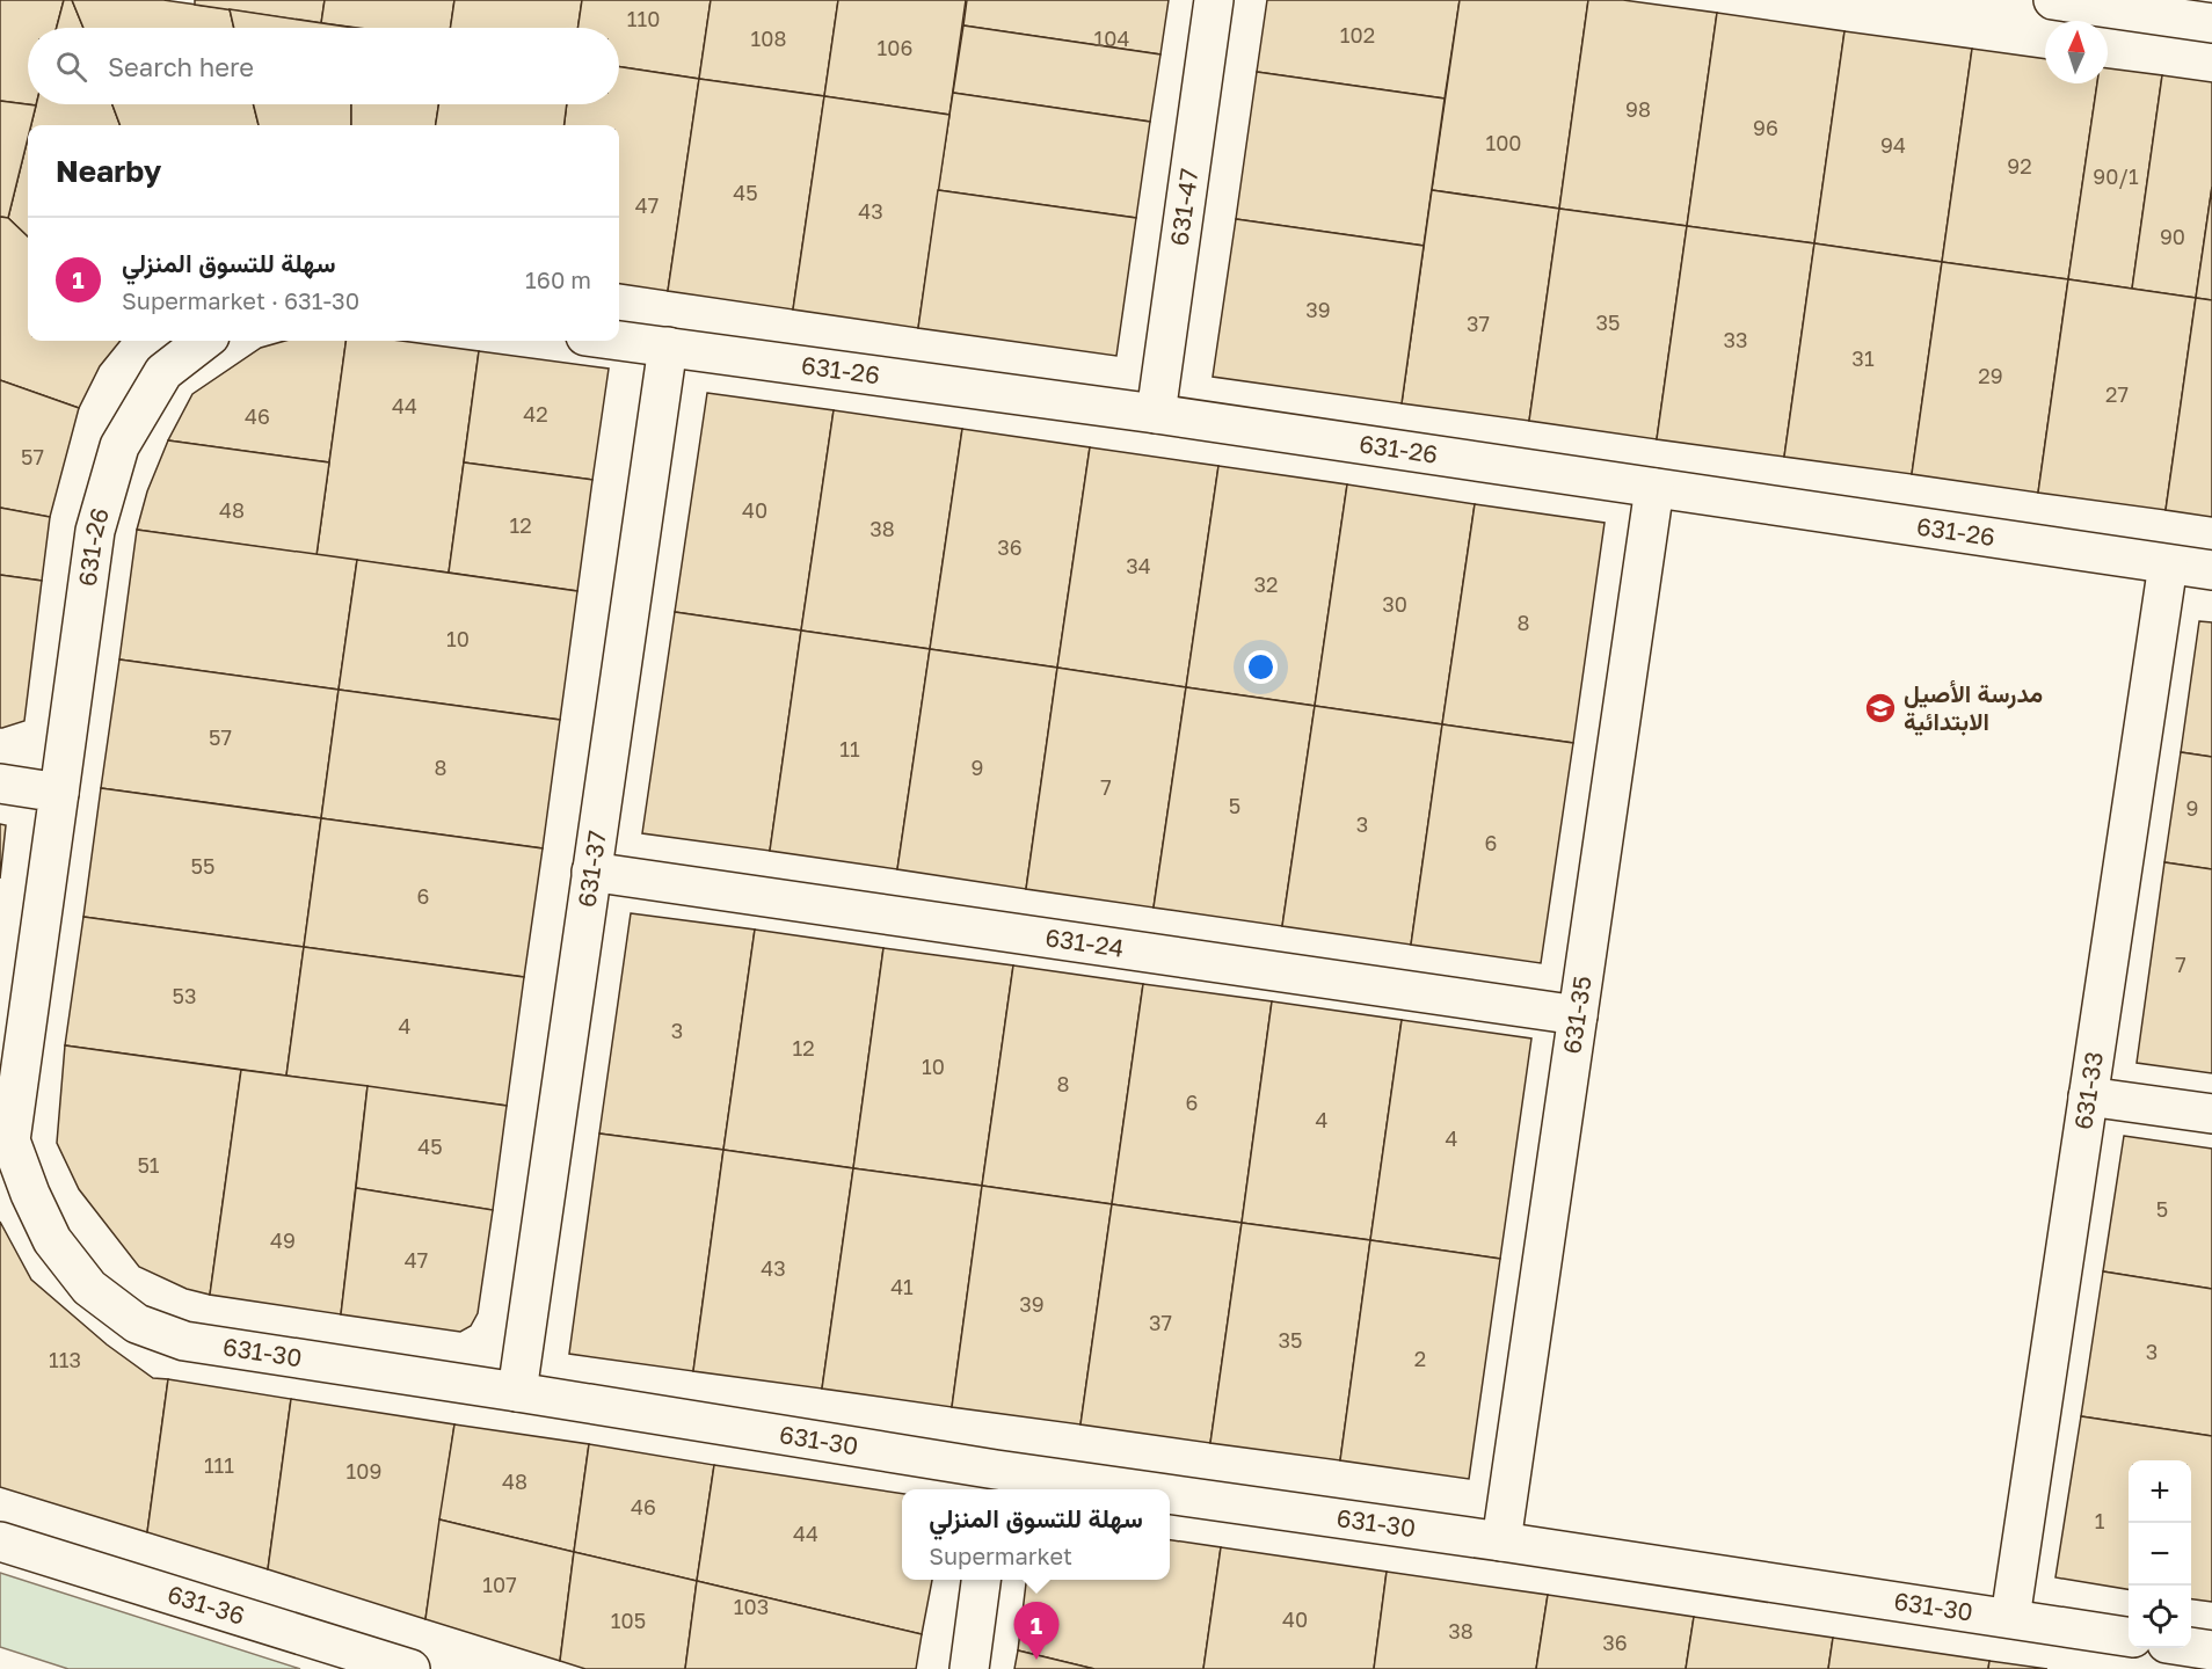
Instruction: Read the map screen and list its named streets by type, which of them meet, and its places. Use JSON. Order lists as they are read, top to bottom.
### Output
{
  "streets": {
    "street": [
      "631-47",
      "631-26",
      "631-37",
      "631-24",
      "631-35",
      "631-33",
      "631-30",
      "631-36"
    ]
  },
  "crossings": [
    ["631-47", "631-26"],
    ["631-26", "631-37"],
    ["631-26", "631-35"],
    ["631-26", "631-33"],
    ["631-26", "631-30"],
    ["631-37", "631-24"],
    ["631-37", "631-30"],
    ["631-24", "631-35"],
    ["631-35", "631-30"],
    ["631-33", "631-30"]
  ],
  "places": {
    "school or university": ["مدرسة الأصيل الابتدائية"]
  },
  "house_numbers": [
    "110",
    "102",
    "108",
    "104",
    "106",
    "98",
    "96",
    "100",
    "94",
    "92",
    "90/1",
    "45",
    "47",
    "43",
    "90",
    "39",
    "35",
    "37",
    "33",
    "31",
    "29",
    "27",
    "44",
    "42",
    "46",
    "57",
    "48",
    "40",
    "12",
    "38",
    "36",
    "34",
    "32",
    "30",
    "8",
    "10",
    "57",
    "11",
    "8",
    "9",
    "7",
    "5",
    "9",
    "3",
    "6",
    "55",
    "6",
    "7",
    "53",
    "4",
    "3",
    "12",
    "10",
    "8",
    "6",
    "4",
    "4",
    "45",
    "51",
    "5",
    "49",
    "47",
    "43",
    "41",
    "39",
    "37",
    "35",
    "3",
    "2",
    "113",
    "111",
    "109",
    "48",
    "46",
    "1",
    "44",
    "107",
    "103",
    "40",
    "105",
    "38",
    "36"
  ],
  "north": "top",
  "page": {
    "search": "Search here",
    "heading": "Nearby",
    "list": [
      {
        "mark": "1",
        "name": "سهلة للتسوق المنزلي",
        "note": "Supermarket · 631-30",
        "value": "160 m"
      }
    ],
    "map_buttons": ["+", "−"],
    "popup": ["سهلة للتسوق المنزلي", "Supermarket"],
    "pins": "1"
  }
}
